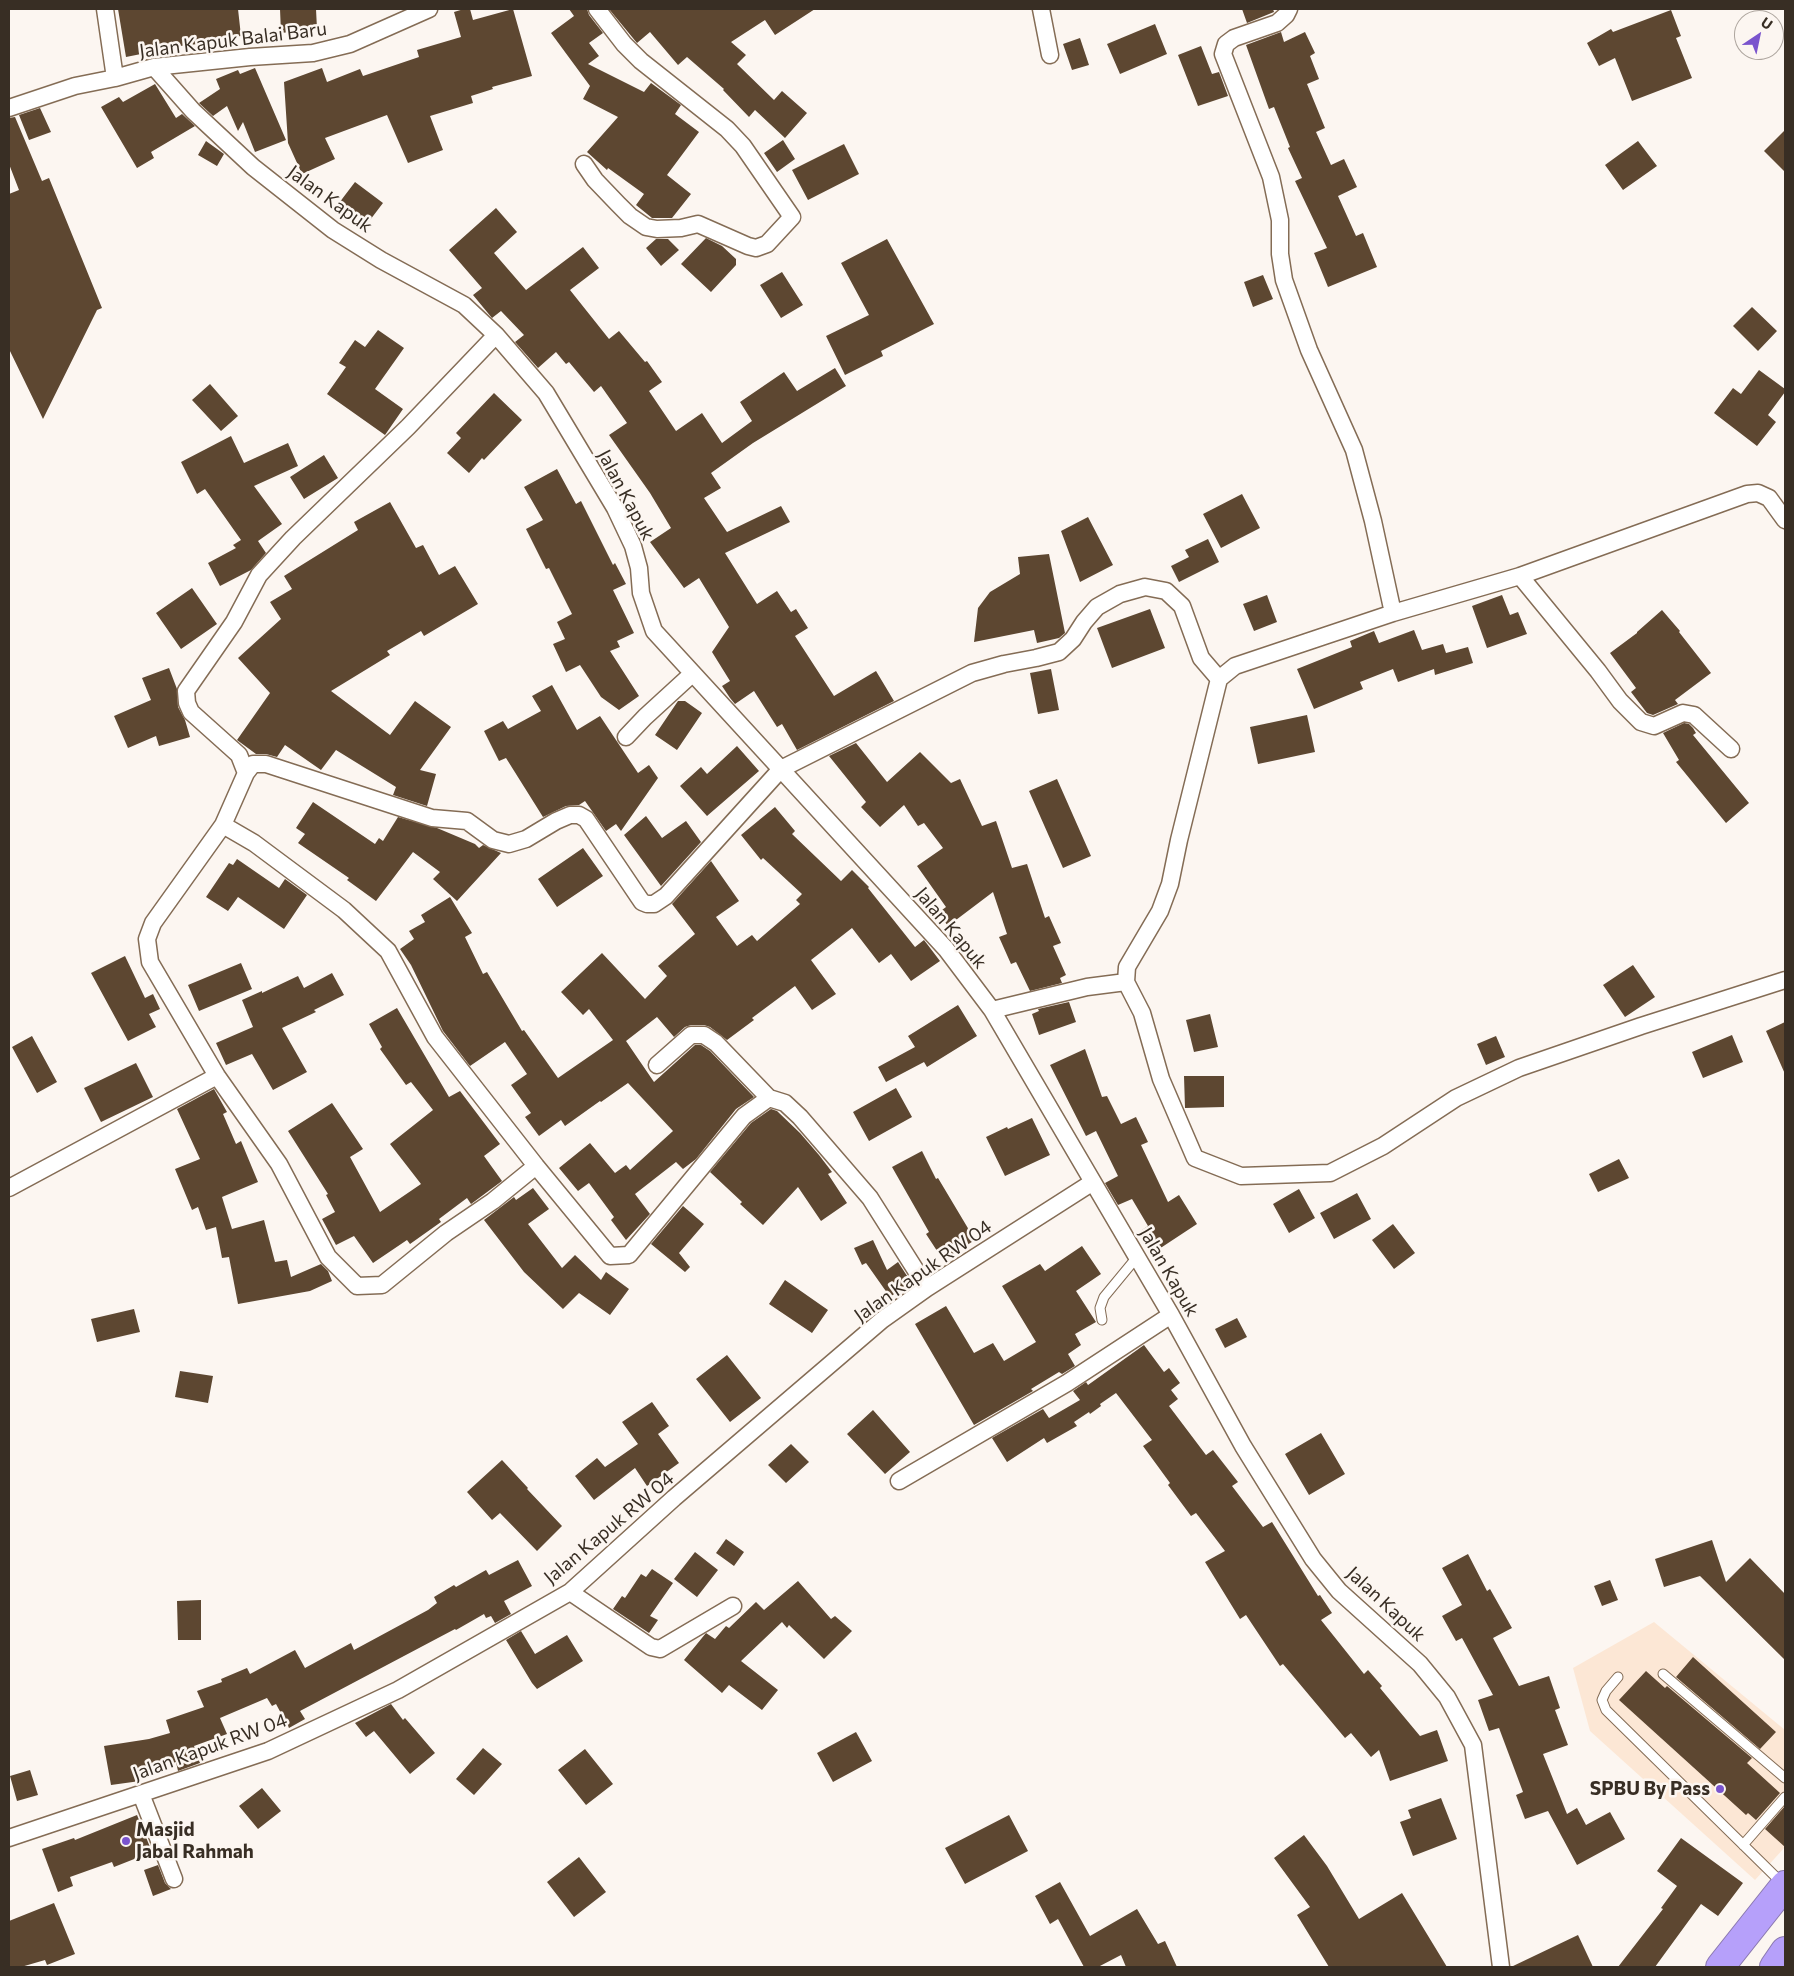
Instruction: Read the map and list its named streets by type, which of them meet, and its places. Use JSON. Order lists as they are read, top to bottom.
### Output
{
  "streets": {
    "street": ["Jalan Kapuk Balai Baru", "Jalan Kapuk", "Jalan Kapuk RW 04"]
  },
  "crossings": [
    ["Jalan Kapuk Balai Baru", "Jalan Kapuk"],
    ["Jalan Kapuk", "Jalan Kapuk RW 04"]
  ],
  "places": ["SPBU By Pass", "Masjid Jabal Rahmah"],
  "north": "top right"
}
